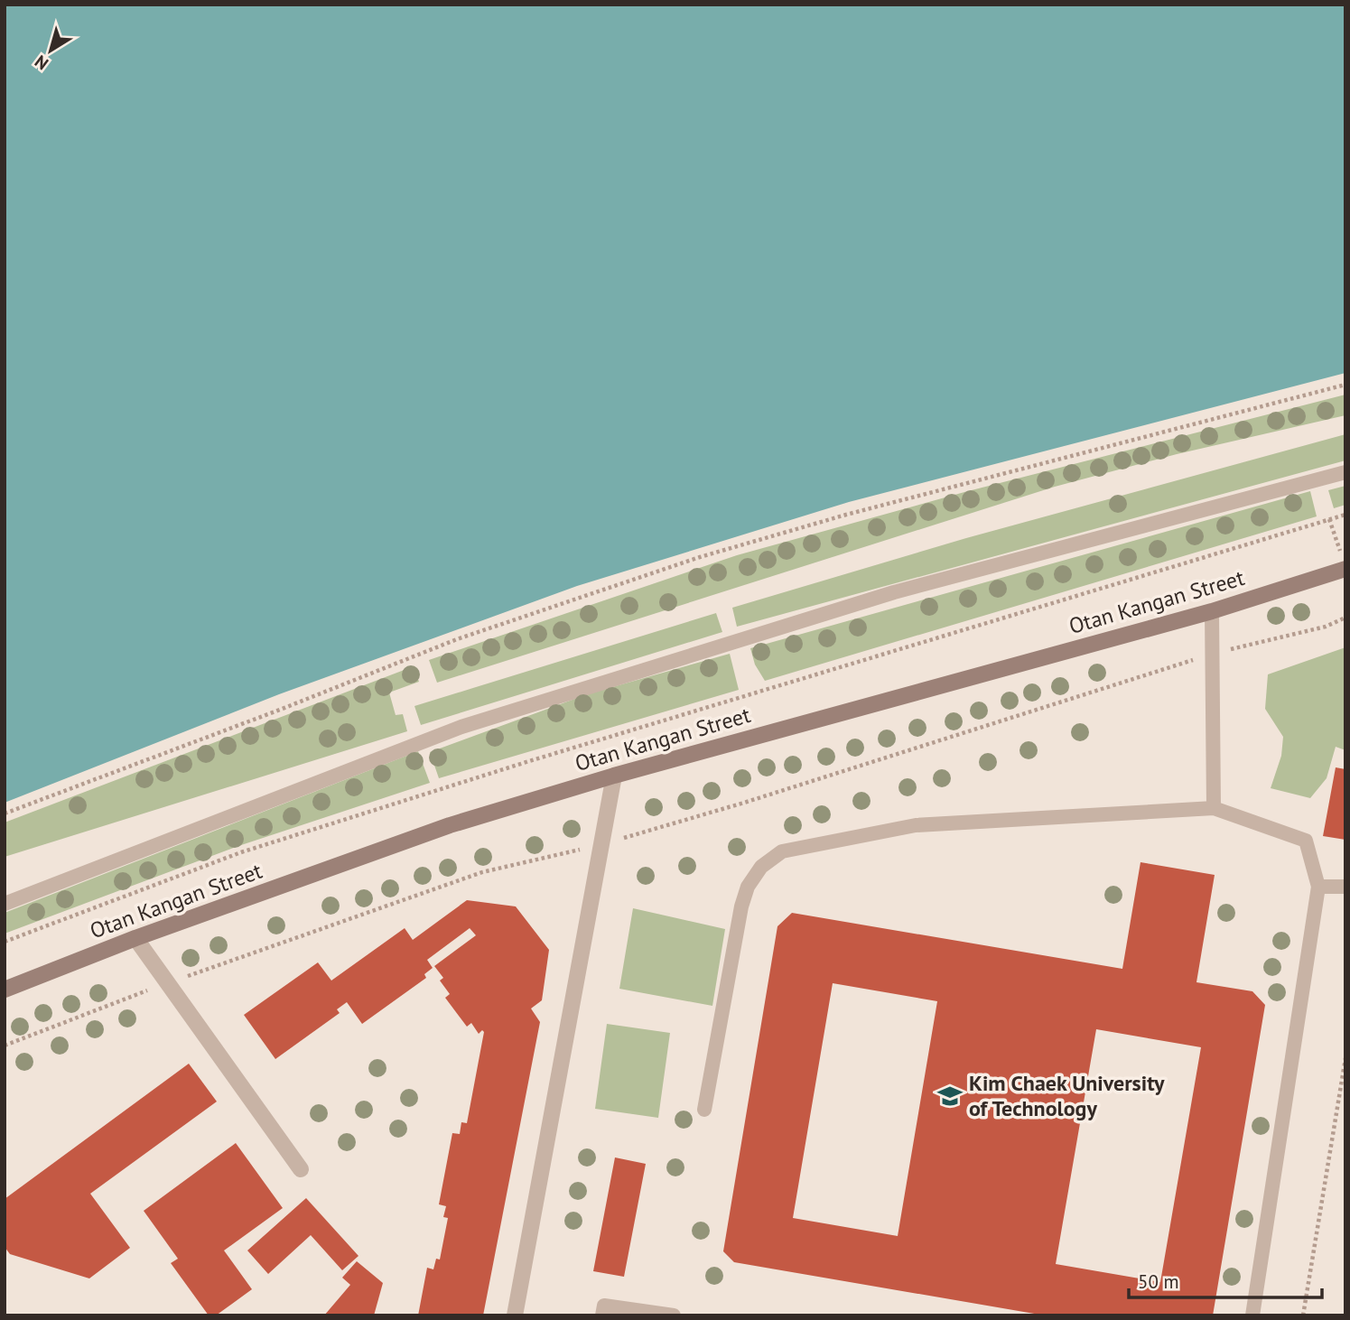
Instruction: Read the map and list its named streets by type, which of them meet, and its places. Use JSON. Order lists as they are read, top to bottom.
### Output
{
  "streets": {
    "main road": ["Otan Kangan Street"]
  },
  "places": {
    "school or university": ["Kim Chaek University of Technology"]
  },
  "scale_bar": "50 m",
  "north": "bottom left"
}
